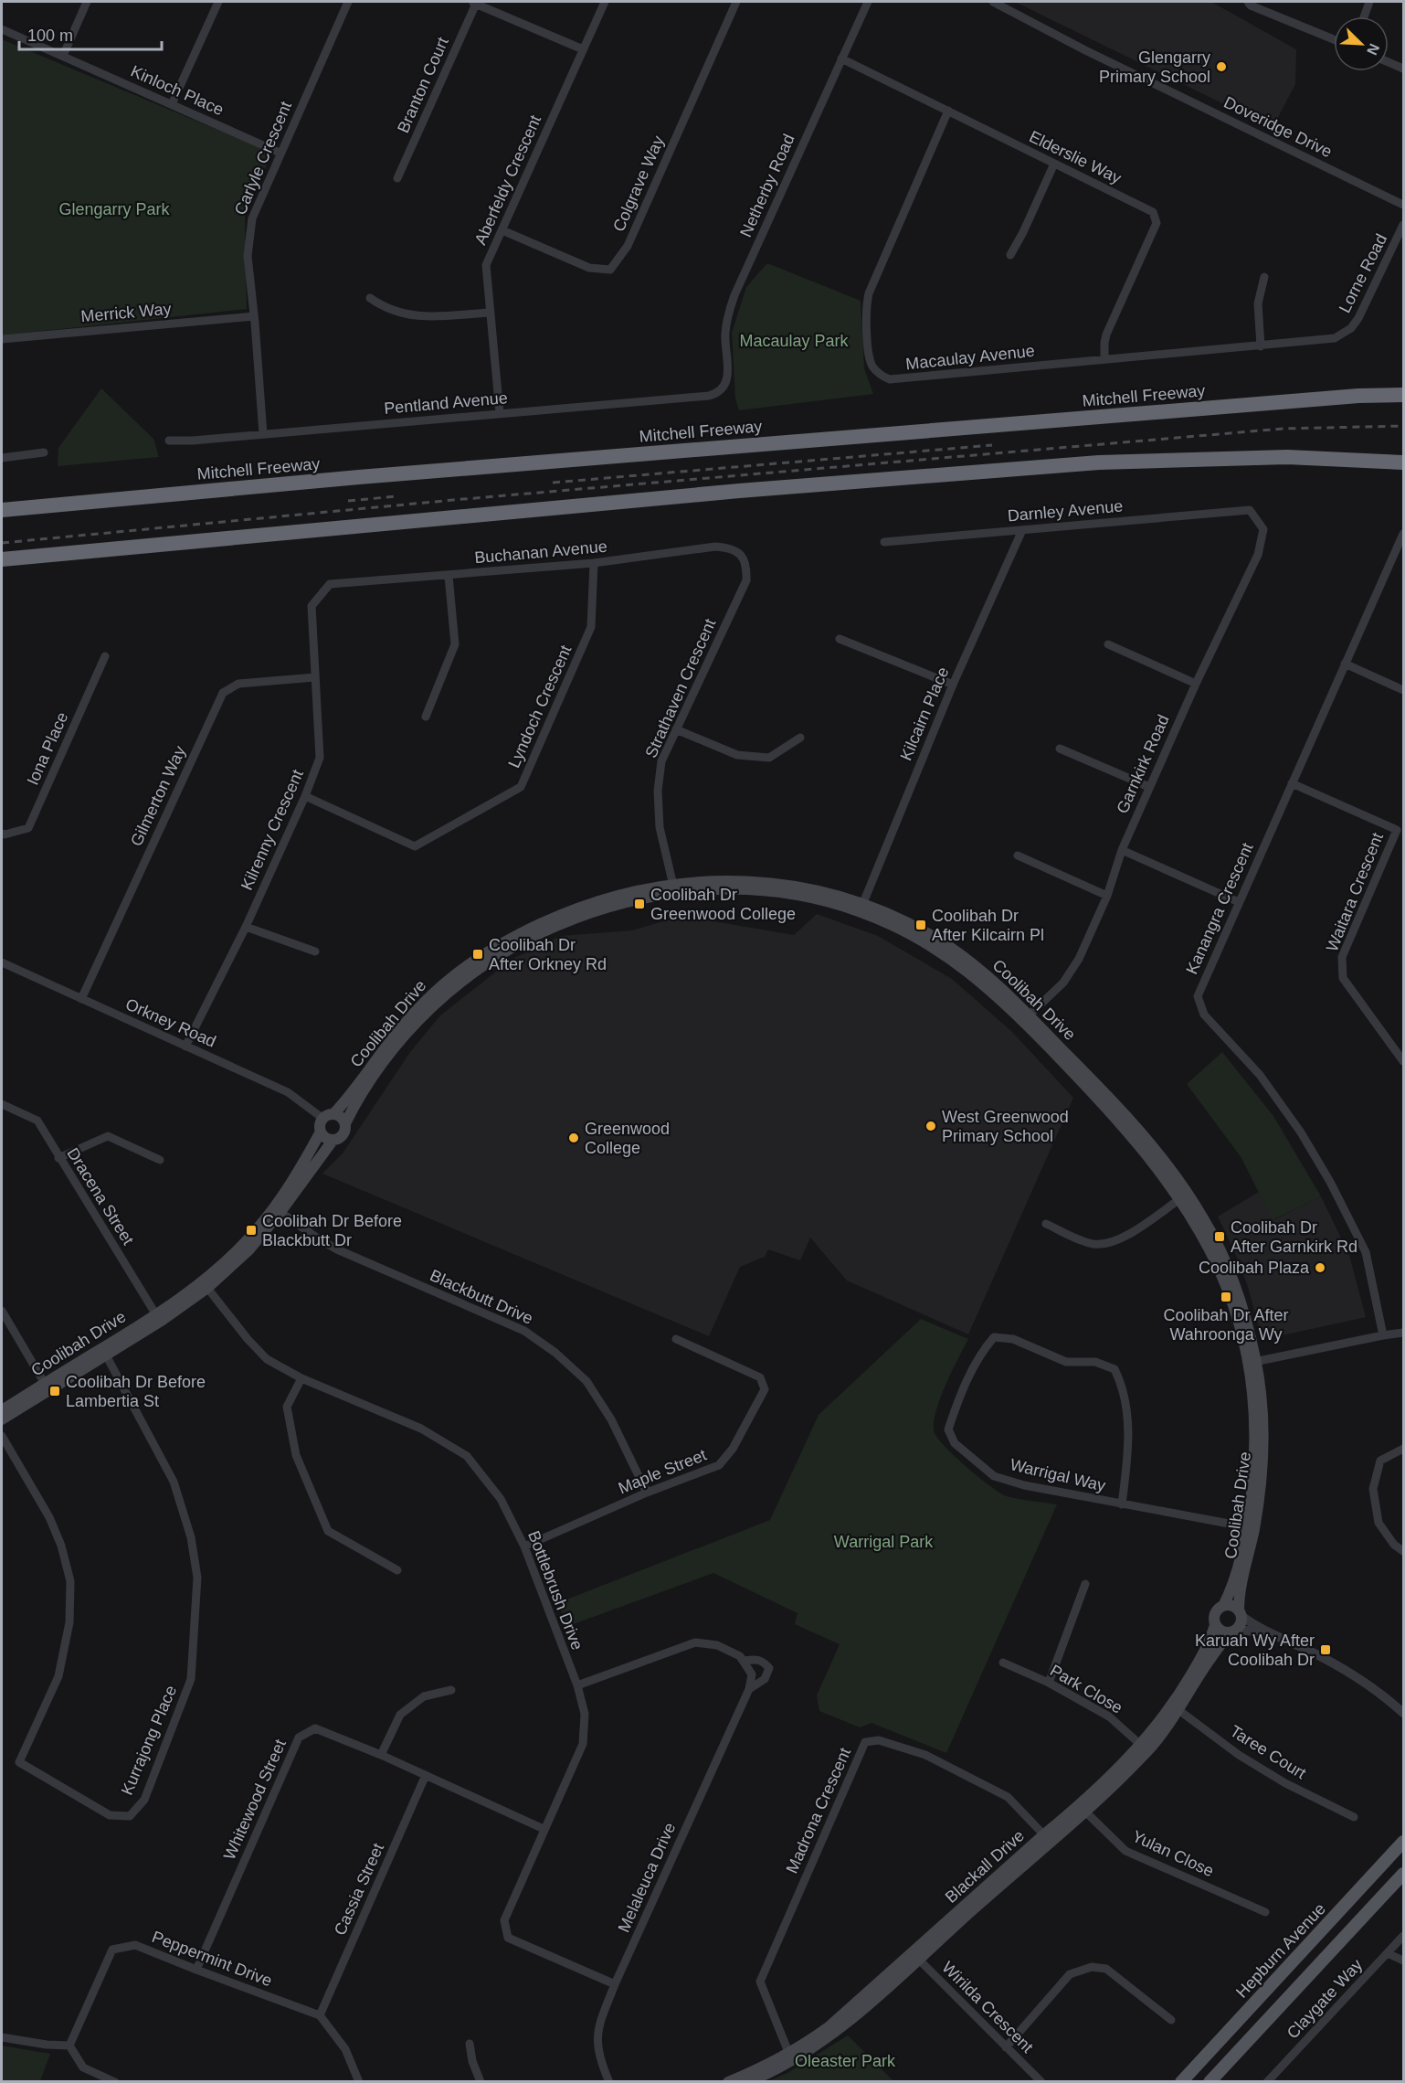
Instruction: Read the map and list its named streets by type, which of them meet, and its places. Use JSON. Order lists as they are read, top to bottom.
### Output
{
  "streets": {
    "highway": ["Mitchell Freeway"],
    "main road": ["Coolibah Drive", "Blackall Drive", "Hepburn Avenue"],
    "street": [
      "Branton Court",
      "Kinloch Place",
      "Doveridge Drive",
      "Elderslie Way",
      "Carlyle Crescent",
      "Aberfeldy Crescent",
      "Colgrave Way",
      "Netherby Road",
      "Lorne Road",
      "Merrick Way",
      "Macaulay Avenue",
      "Pentland Avenue",
      "Darnley Avenue",
      "Buchanan Avenue",
      "Strathaven Crescent",
      "Lyndoch Crescent",
      "Kilcairn Place",
      "Iona Place",
      "Garnkirk Road",
      "Gilmerton Way",
      "Kilrenny Crescent",
      "Waitara Crescent",
      "Kanangra Crescent",
      "Orkney Road",
      "Dracena Street",
      "Blackbutt Drive",
      "Maple Street",
      "Warrigal Way",
      "Bottlebrush Drive",
      "Park Close",
      "Kurrajong Place",
      "Taree Court",
      "Whitewood Street",
      "Madrona Crescent",
      "Yulan Close",
      "Melaleuca Drive",
      "Cassia Street",
      "Peppermint Drive",
      "Claygate Way",
      "Wirilda Crescent"
    ]
  },
  "crossings": [
    ["Kinloch Place", "Carlyle Crescent"],
    ["Elderslie Way", "Netherby Road"],
    ["Elderslie Way", "Macaulay Avenue"],
    ["Carlyle Crescent", "Merrick Way"],
    ["Carlyle Crescent", "Pentland Avenue"],
    ["Aberfeldy Crescent", "Colgrave Way"],
    ["Aberfeldy Crescent", "Pentland Avenue"],
    ["Netherby Road", "Pentland Avenue"],
    ["Lorne Road", "Macaulay Avenue"],
    ["Darnley Avenue", "Kilcairn Place"],
    ["Darnley Avenue", "Garnkirk Road"],
    ["Buchanan Avenue", "Strathaven Crescent"],
    ["Buchanan Avenue", "Lyndoch Crescent"],
    ["Buchanan Avenue", "Kilrenny Crescent"],
    ["Strathaven Crescent", "Coolibah Drive"],
    ["Lyndoch Crescent", "Kilrenny Crescent"],
    ["Kilcairn Place", "Coolibah Drive"],
    ["Garnkirk Road", "Coolibah Drive"],
    ["Gilmerton Way", "Kilrenny Crescent"],
    ["Gilmerton Way", "Orkney Road"],
    ["Kilrenny Crescent", "Orkney Road"],
    ["Waitara Crescent", "Kanangra Crescent"],
    ["Coolibah Drive", "Orkney Road"],
    ["Coolibah Drive", "Dracena Street"],
    ["Coolibah Drive", "Blackbutt Drive"],
    ["Coolibah Drive", "Warrigal Way"],
    ["Coolibah Drive", "Bottlebrush Drive"],
    ["Coolibah Drive", "Kurrajong Place"],
    ["Coolibah Drive", "Blackall Drive"],
    ["Blackbutt Drive", "Maple Street"],
    ["Maple Street", "Bottlebrush Drive"],
    ["Bottlebrush Drive", "Whitewood Street"],
    ["Bottlebrush Drive", "Melaleuca Drive"],
    ["Park Close", "Blackall Drive"],
    ["Taree Court", "Blackall Drive"],
    ["Whitewood Street", "Cassia Street"],
    ["Whitewood Street", "Peppermint Drive"],
    ["Madrona Crescent", "Blackall Drive"],
    ["Yulan Close", "Blackall Drive"],
    ["Blackall Drive", "Wirilda Crescent"],
    ["Cassia Street", "Peppermint Drive"]
  ],
  "parks": [
    "Glengarry Park",
    "Macaulay Park",
    "Warrigal Park",
    "Oleaster Park"
  ],
  "places": {
    "other": [
      "Glengarry Primary School",
      "West Greenwood Primary School",
      "Greenwood College",
      "Coolibah Plaza"
    ],
    "transit": [
      "Coolibah Dr Greenwood College",
      "Coolibah Dr After Kilcairn Pl",
      "Coolibah Dr After Orkney Rd",
      "Coolibah Dr Before Blackbutt Dr",
      "Coolibah Dr After Garnkirk Rd",
      "Coolibah Dr After Wahroonga Wy",
      "Coolibah Dr Before Lambertia St",
      "Karuah Wy After Coolibah Dr"
    ]
  },
  "scale_bar": "100 m",
  "north": "bottom right"
}
